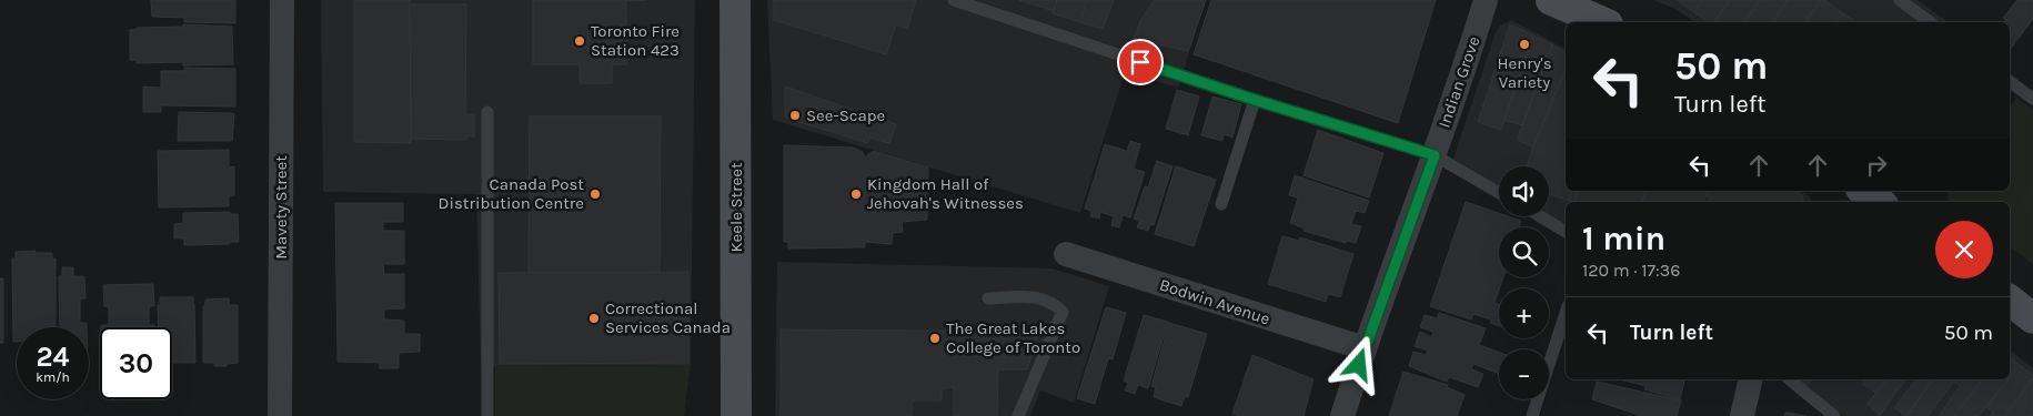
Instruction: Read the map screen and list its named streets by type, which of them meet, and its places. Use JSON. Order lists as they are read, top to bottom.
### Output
{
  "streets": {
    "main road": ["Keele Street"],
    "street": ["Indian Grove", "Mavety Street", "Bodwin Avenue"]
  },
  "crossings": [
    ["Indian Grove", "Bodwin Avenue"]
  ],
  "places": [
    "Toronto Fire Station 423",
    "Henry's Variety",
    "See-Scape",
    "Canada Post Distribution Centre",
    "Kingdom Hall of Jehovah's Witnesses",
    "Correctional Services Canada",
    "The Great Lakes College of Toronto"
  ],
  "page": {
    "turn": ["50 m", "Turn left"],
    "map_buttons": ["+", "−"],
    "heading": ["1 min", "120 m · 17:36"],
    "list": [
      {
        "name": "Turn left",
        "value": "50 m"
      }
    ],
    "speed": "24 km/h",
    "limit": "30"
  }
}
